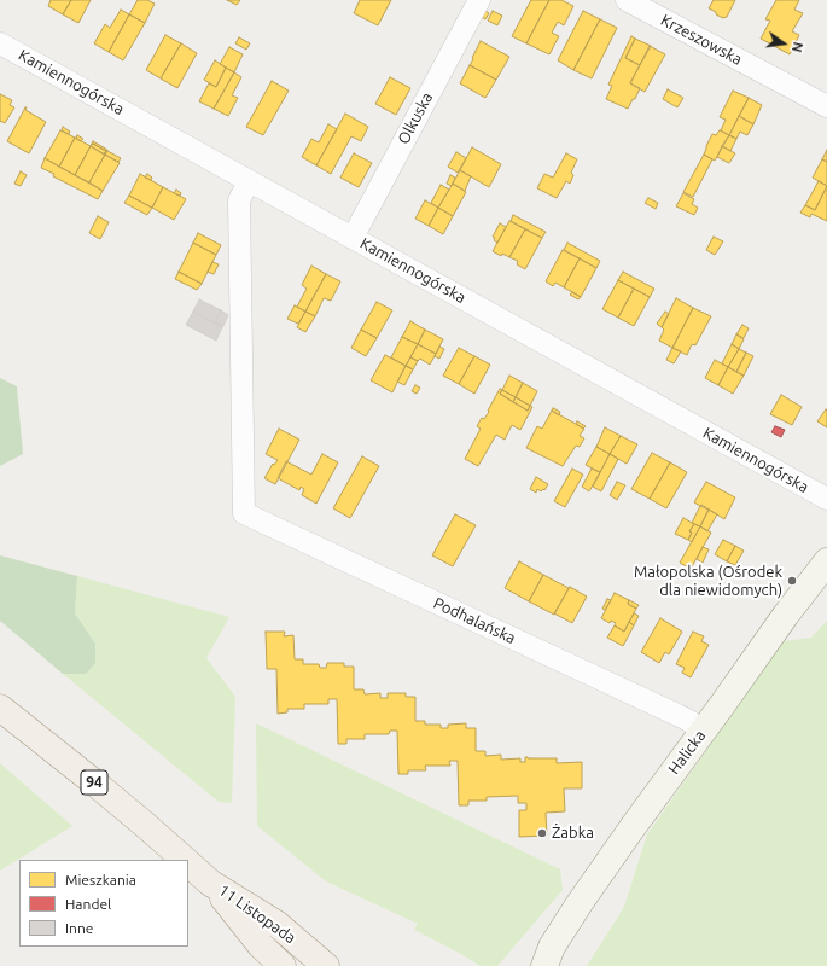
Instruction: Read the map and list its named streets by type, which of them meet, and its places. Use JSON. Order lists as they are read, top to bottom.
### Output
{
  "streets": {
    "main road": ["94", "11 Listopada"],
    "street": [
      "Krzeszowska",
      "Kamiennogórska",
      "Olkuska",
      "Podhalańska",
      "Halicka"
    ]
  },
  "crossings": [
    ["Kamiennogórska", "Olkuska"],
    ["Kamiennogórska", "Podhalańska"],
    ["Podhalańska", "Halicka"]
  ],
  "places": ["Małopolska (Ośrodek dla niewidomych)", "Żabka"],
  "legend": ["Mieszkania", "Handel", "Inne"],
  "north": "right"
}
